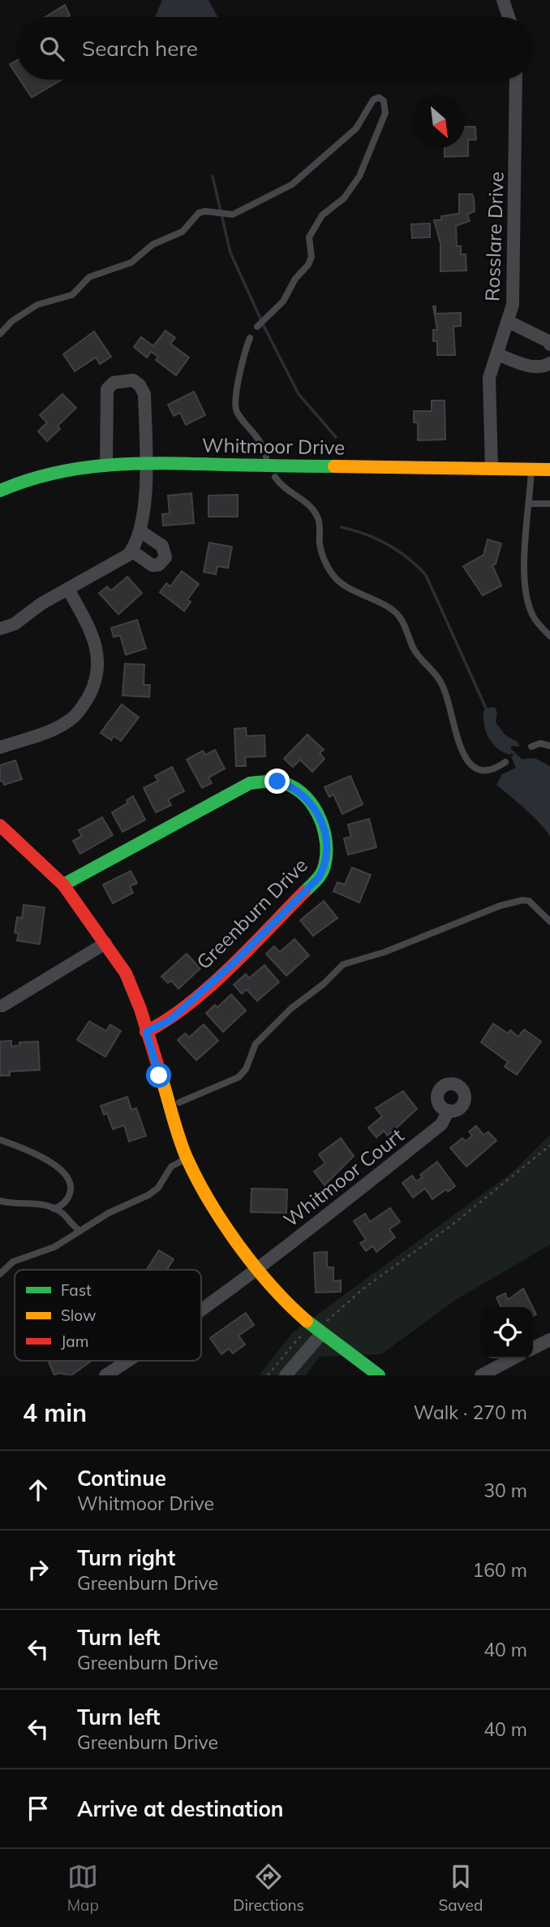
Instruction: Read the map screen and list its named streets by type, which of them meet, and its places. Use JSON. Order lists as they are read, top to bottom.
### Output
{
  "streets": {
    "street": [
      "Rosslare Drive",
      "Whitmoor Drive",
      "Greenburn Drive",
      "Whitmoor Court"
    ]
  },
  "crossings": [
    ["Rosslare Drive", "Whitmoor Drive"]
  ],
  "legend": ["Fast", "Slow", "Jam"],
  "north": "bottom right",
  "page": {
    "search": "Search here",
    "heading": ["4 min", "Walk · 270 m"],
    "list": [
      ["Continue", "Whitmoor Drive", "30 m"],
      ["Turn right", "Greenburn Drive", "160 m"],
      ["Turn left", "Greenburn Drive", "40 m"],
      ["Turn left", "Greenburn Drive", "40 m"],
      "Arrive at destination"
    ],
    "nav": ["Map", "Directions", "Saved"]
  }
}
